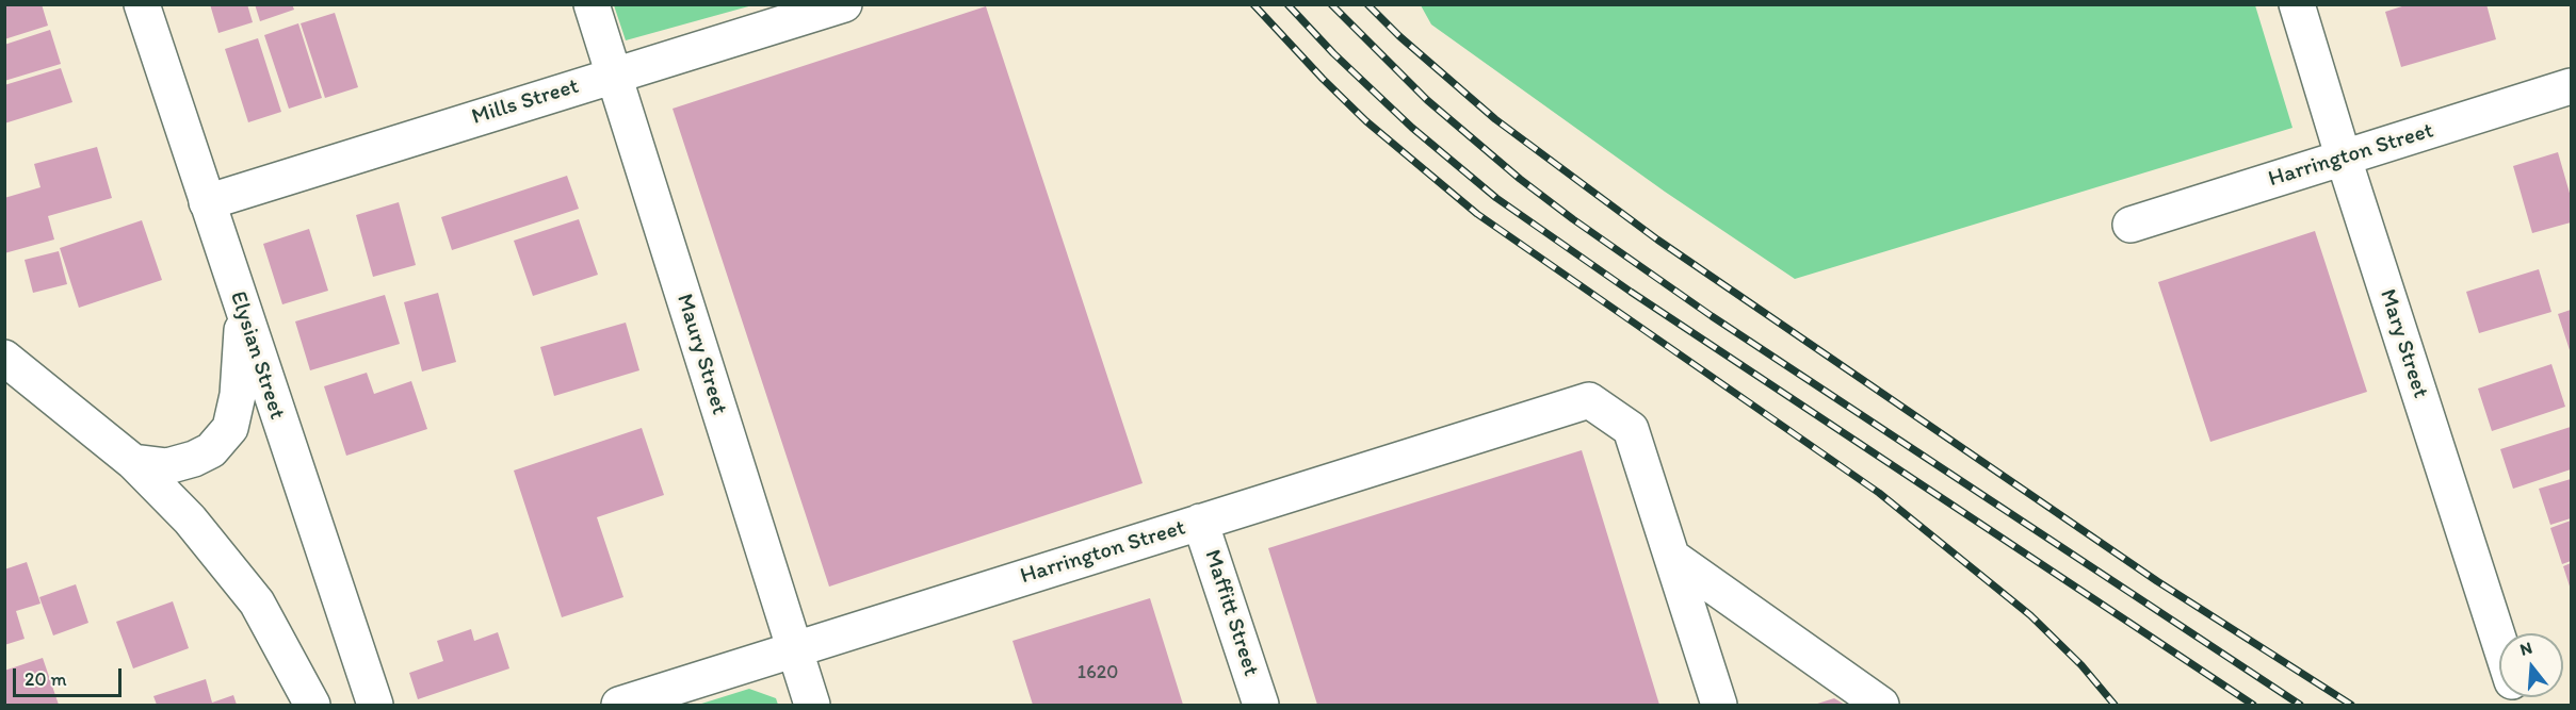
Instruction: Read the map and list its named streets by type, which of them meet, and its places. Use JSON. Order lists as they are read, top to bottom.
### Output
{
  "streets": {
    "street": [
      "Mills Street",
      "Harrington Street",
      "Mary Street",
      "Maury Street",
      "Elysian Street",
      "Maffitt Street"
    ]
  },
  "crossings": [
    ["Mills Street", "Maury Street"],
    ["Mills Street", "Elysian Street"],
    ["Harrington Street", "Mary Street"],
    ["Harrington Street", "Maury Street"],
    ["Harrington Street", "Maffitt Street"]
  ],
  "house_numbers": ["1620"],
  "scale_bar": "20 m",
  "north": "top"
}
